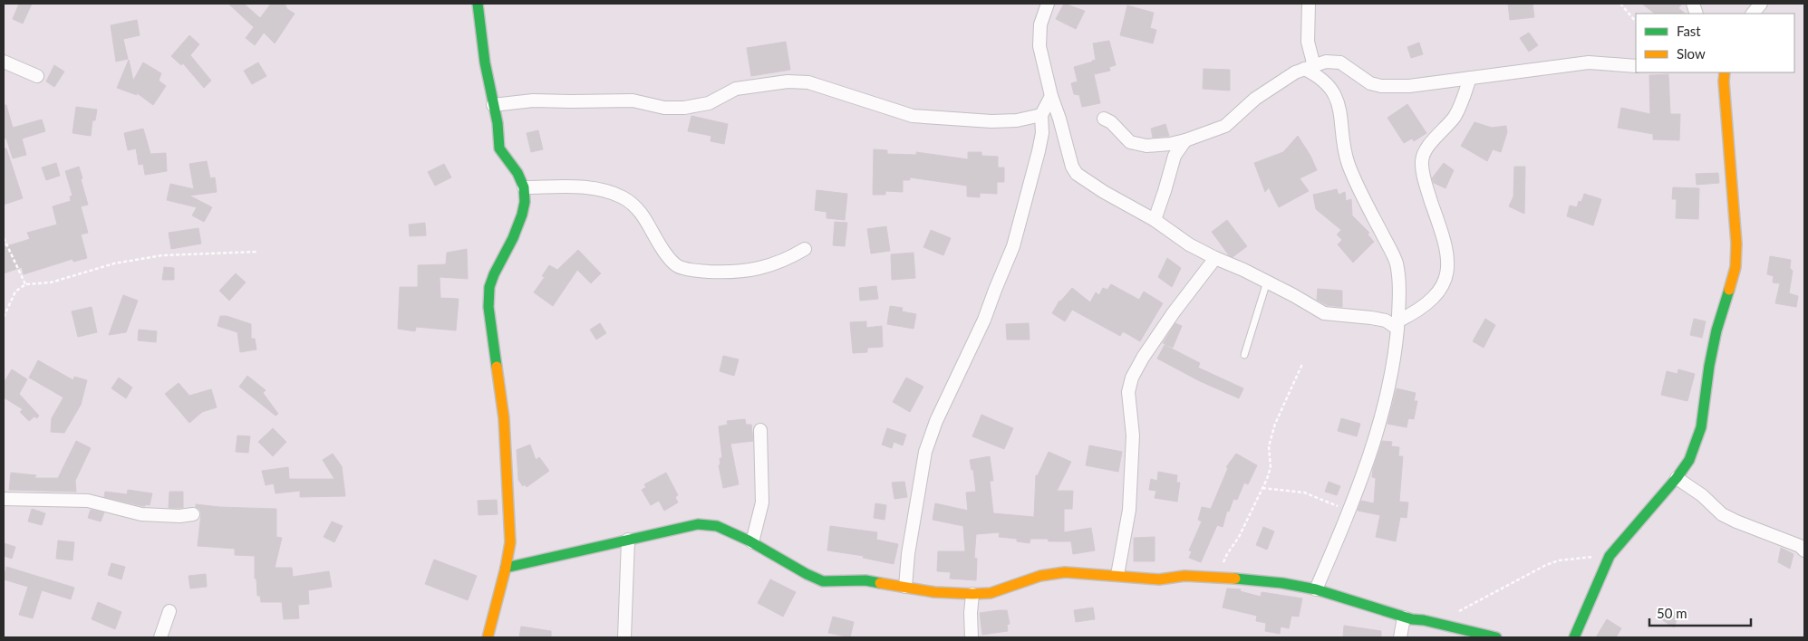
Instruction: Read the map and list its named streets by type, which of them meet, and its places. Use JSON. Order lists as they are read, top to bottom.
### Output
{
  "legend": ["Fast", "Slow"],
  "scale_bar": "50 m"
}
